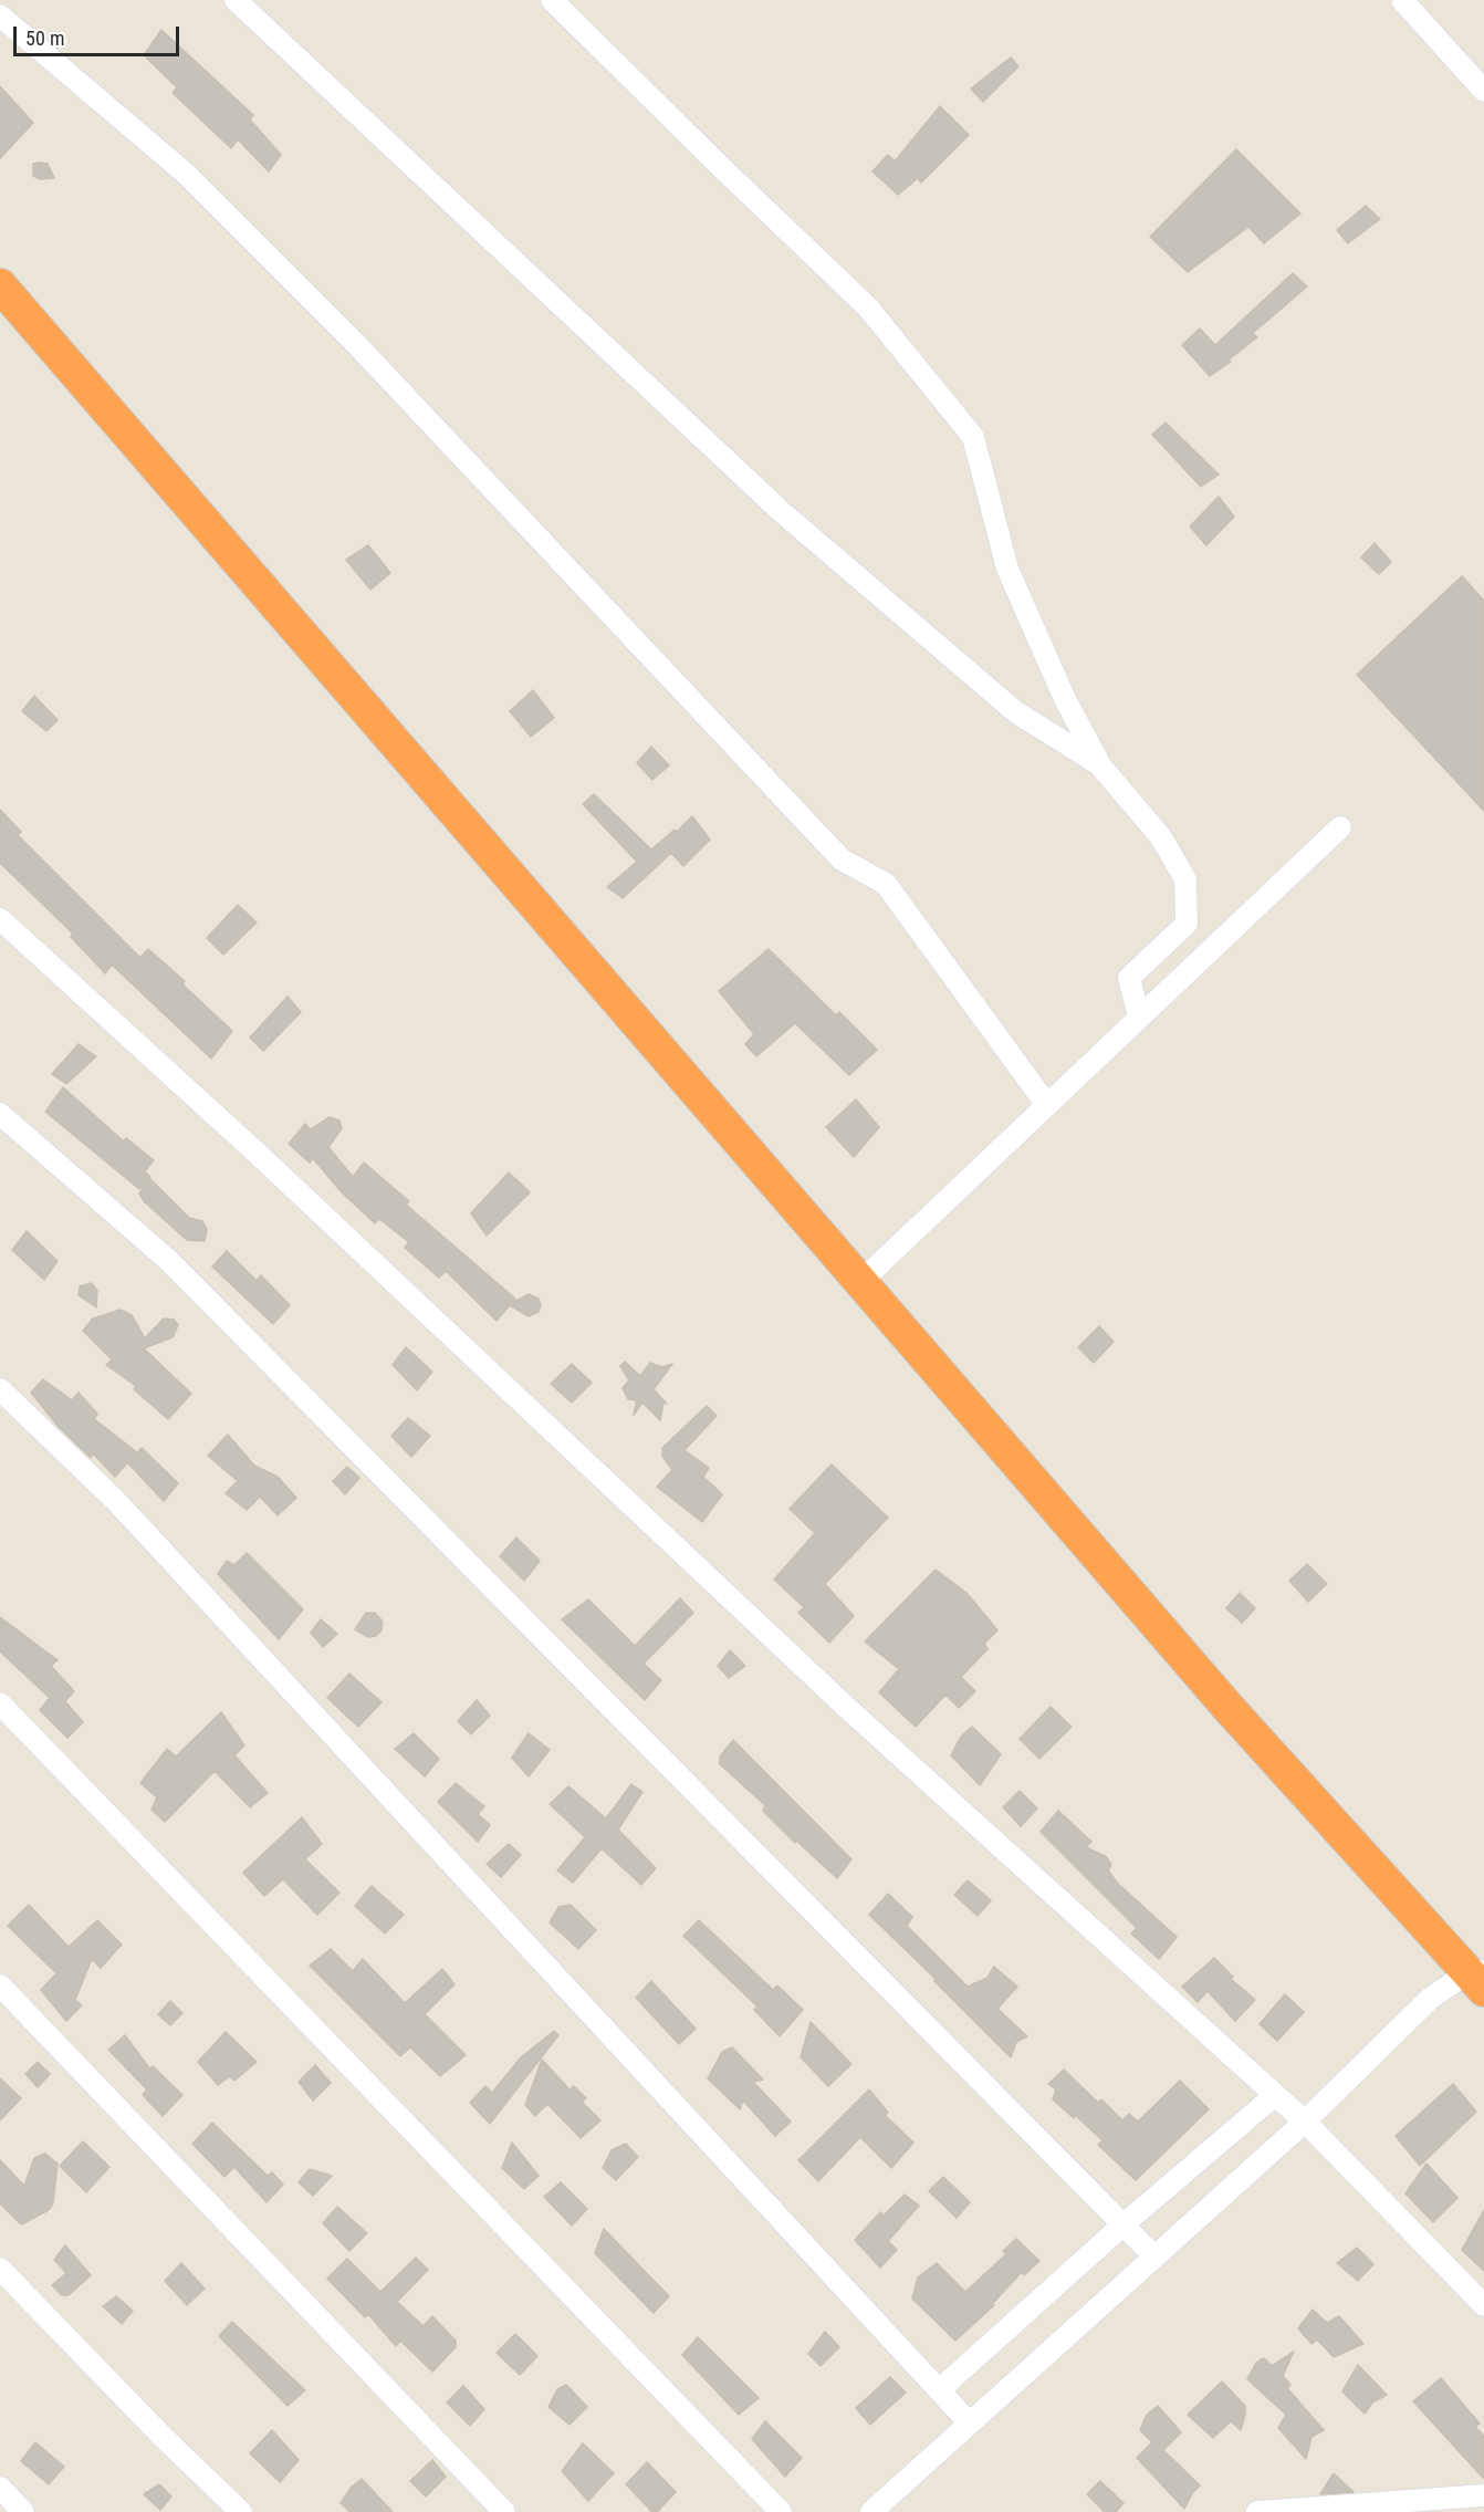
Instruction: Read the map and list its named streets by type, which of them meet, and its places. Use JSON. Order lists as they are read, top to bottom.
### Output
{
  "scale_bar": "50 m"
}
